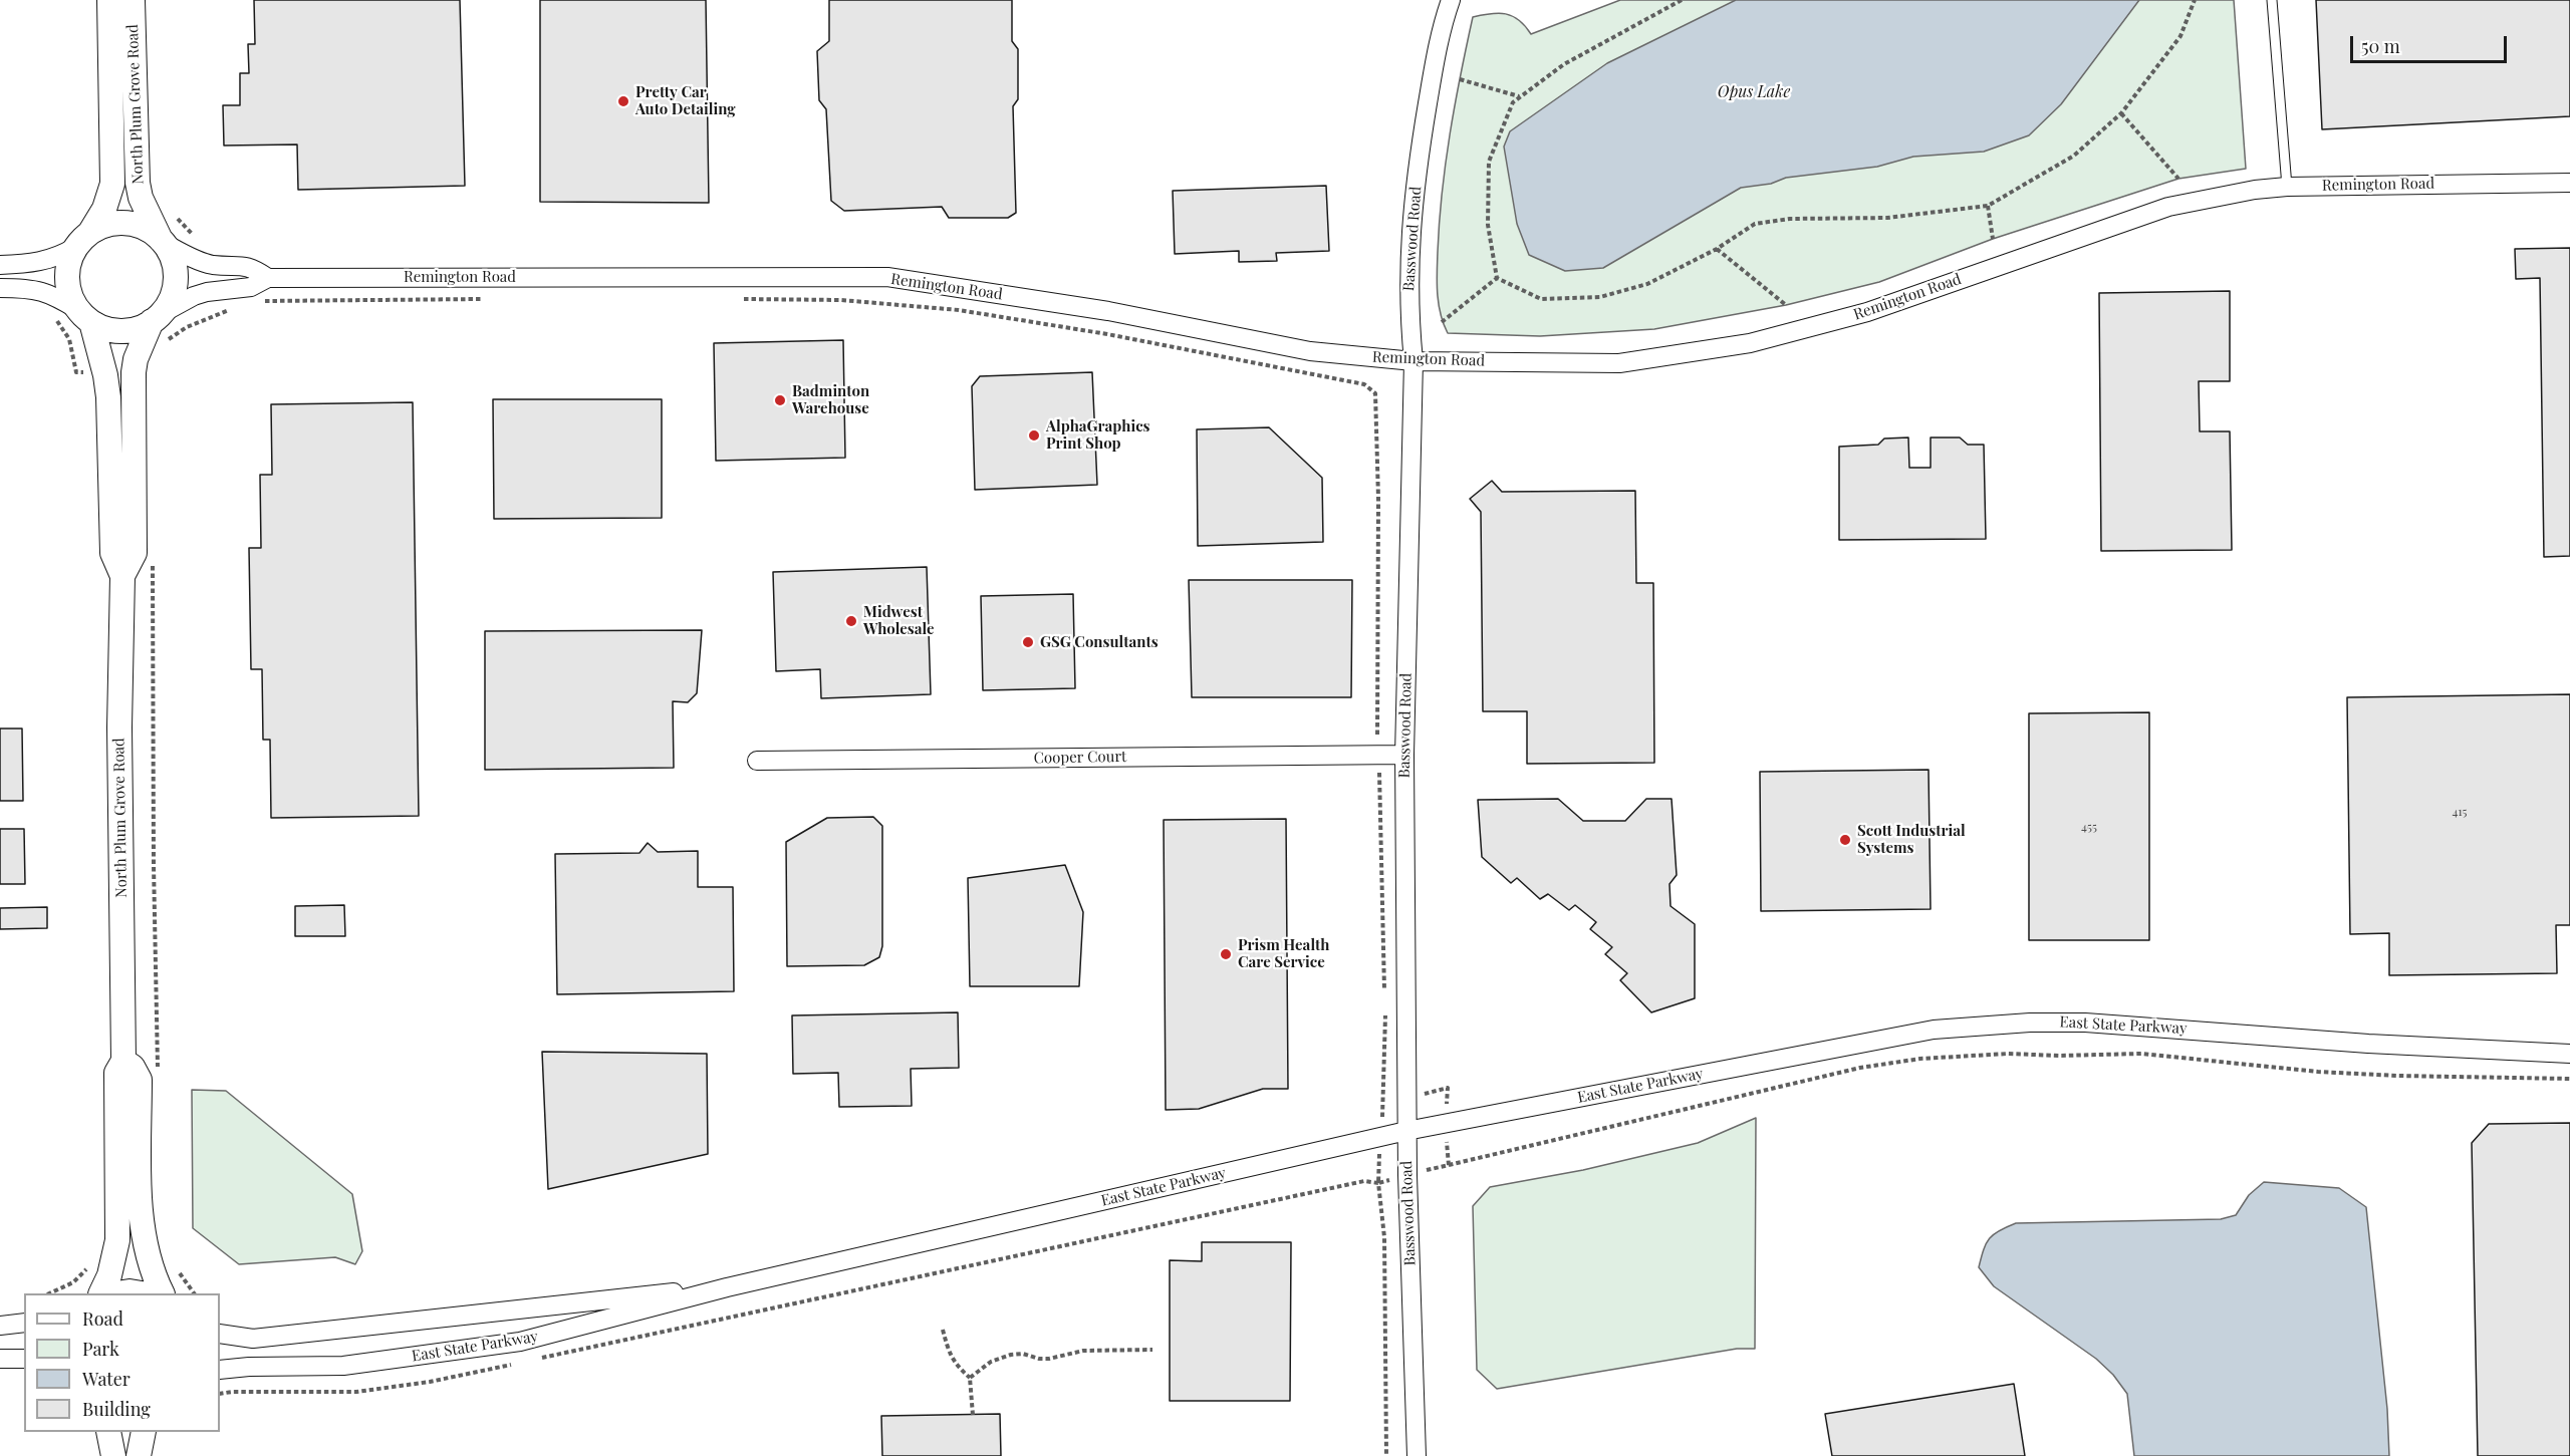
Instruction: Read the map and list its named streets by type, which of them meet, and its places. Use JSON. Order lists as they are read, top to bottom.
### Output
{
  "streets": {
    "street": [
      "North Plum Grove Road",
      "Remington Road",
      "Basswood Road",
      "Cooper Court",
      "East State Parkway"
    ]
  },
  "crossings": [
    ["North Plum Grove Road", "Remington Road"],
    ["Remington Road", "Basswood Road"],
    ["Basswood Road", "Cooper Court"],
    ["Basswood Road", "East State Parkway"]
  ],
  "water": ["Opus Lake"],
  "places": [
    "Pretty Car Auto Detailing",
    "Badminton Warehouse",
    "AlphaGraphics Print Shop",
    "Midwest Wholesale",
    "GSG Consultants",
    "Scott Industrial Systems",
    "Prism Health Care Service"
  ],
  "house_numbers": ["415", "455"],
  "legend": [
    "Road",
    "Park",
    "Water",
    "Building"
  ],
  "scale_bar": "50 m"
}
